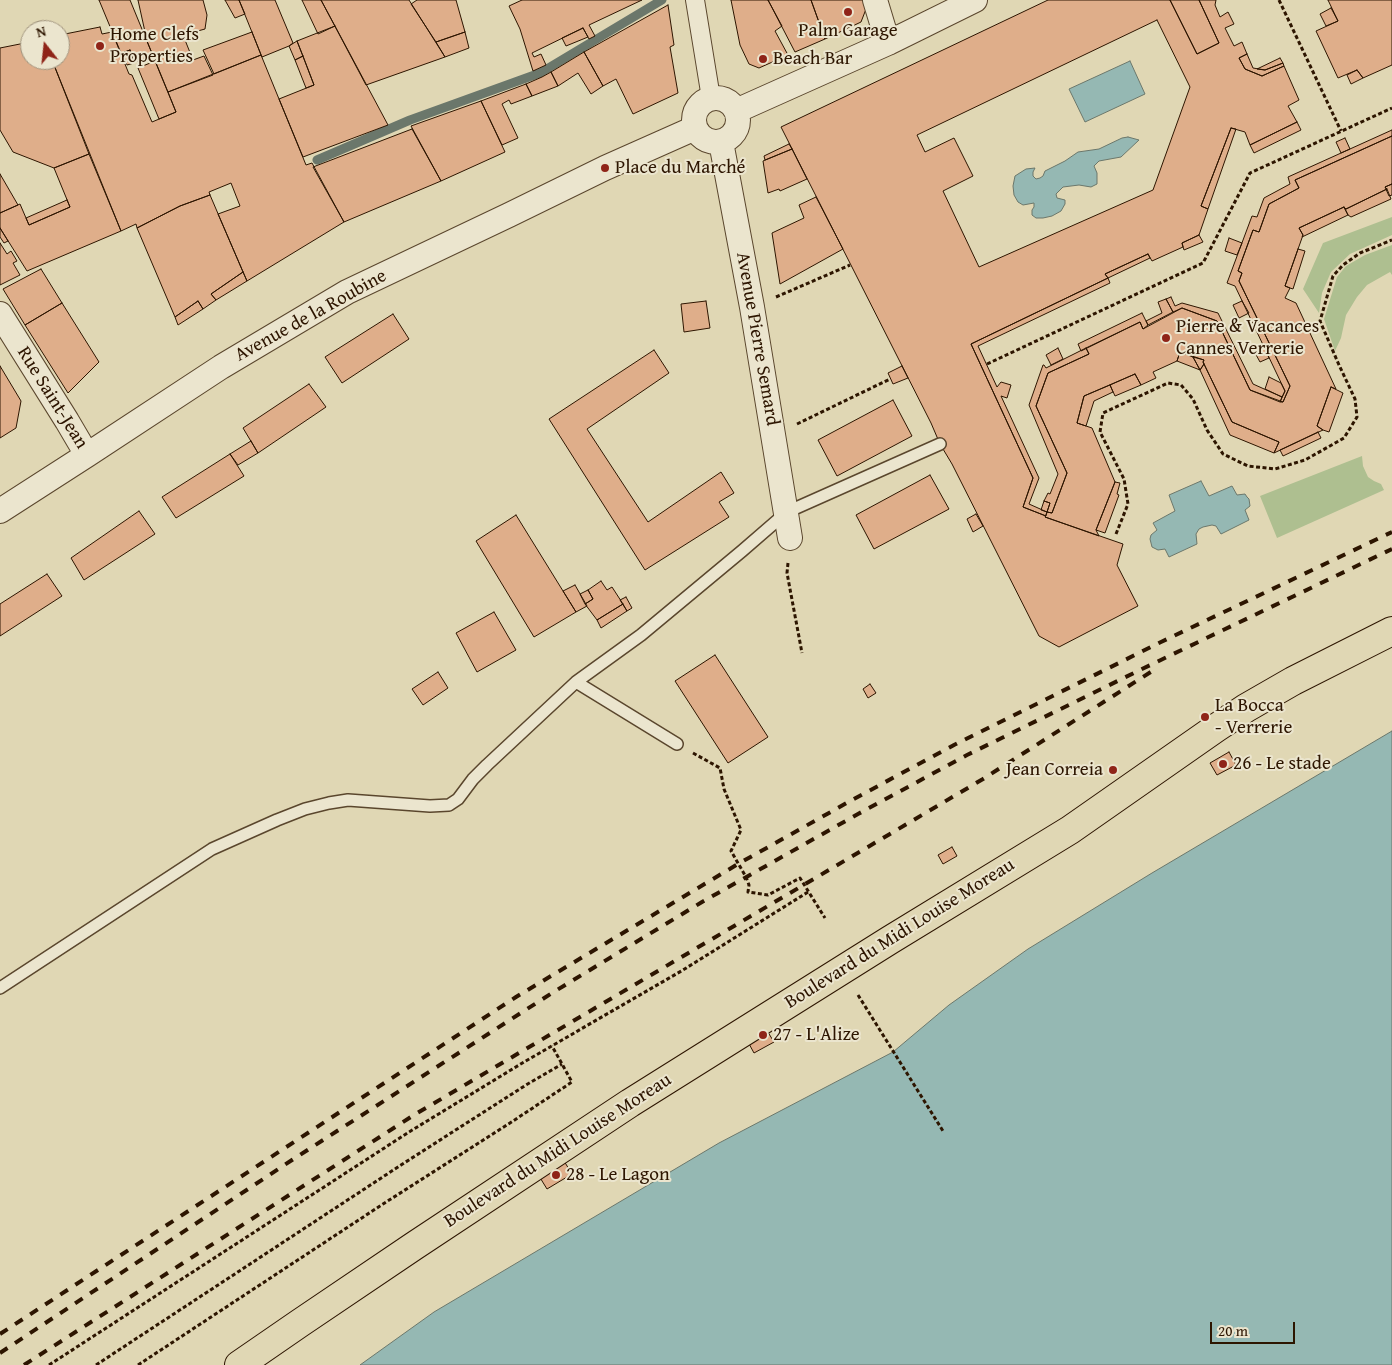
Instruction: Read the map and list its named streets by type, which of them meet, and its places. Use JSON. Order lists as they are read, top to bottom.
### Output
{
  "streets": {
    "main road": ["Boulevard du Midi Louise Moreau"],
    "street": ["Avenue de la Roubine", "Avenue Pierre Semard", "Rue Saint-Jean"]
  },
  "crossings": [
    ["Avenue de la Roubine", "Avenue Pierre Semard"],
    ["Avenue de la Roubine", "Rue Saint-Jean"]
  ],
  "places": [
    "Palm Garage",
    "Home Clefs Properties",
    "Beach Bar",
    "Place du Marché",
    "Pierre & Vacances Cannes Verrerie",
    "La Bocca - Verrerie",
    "26 - Le stade",
    "Jean Correia",
    "27 - L'Alize",
    "28 - Le Lagon"
  ],
  "scale_bar": "20 m",
  "north": "top"
}
